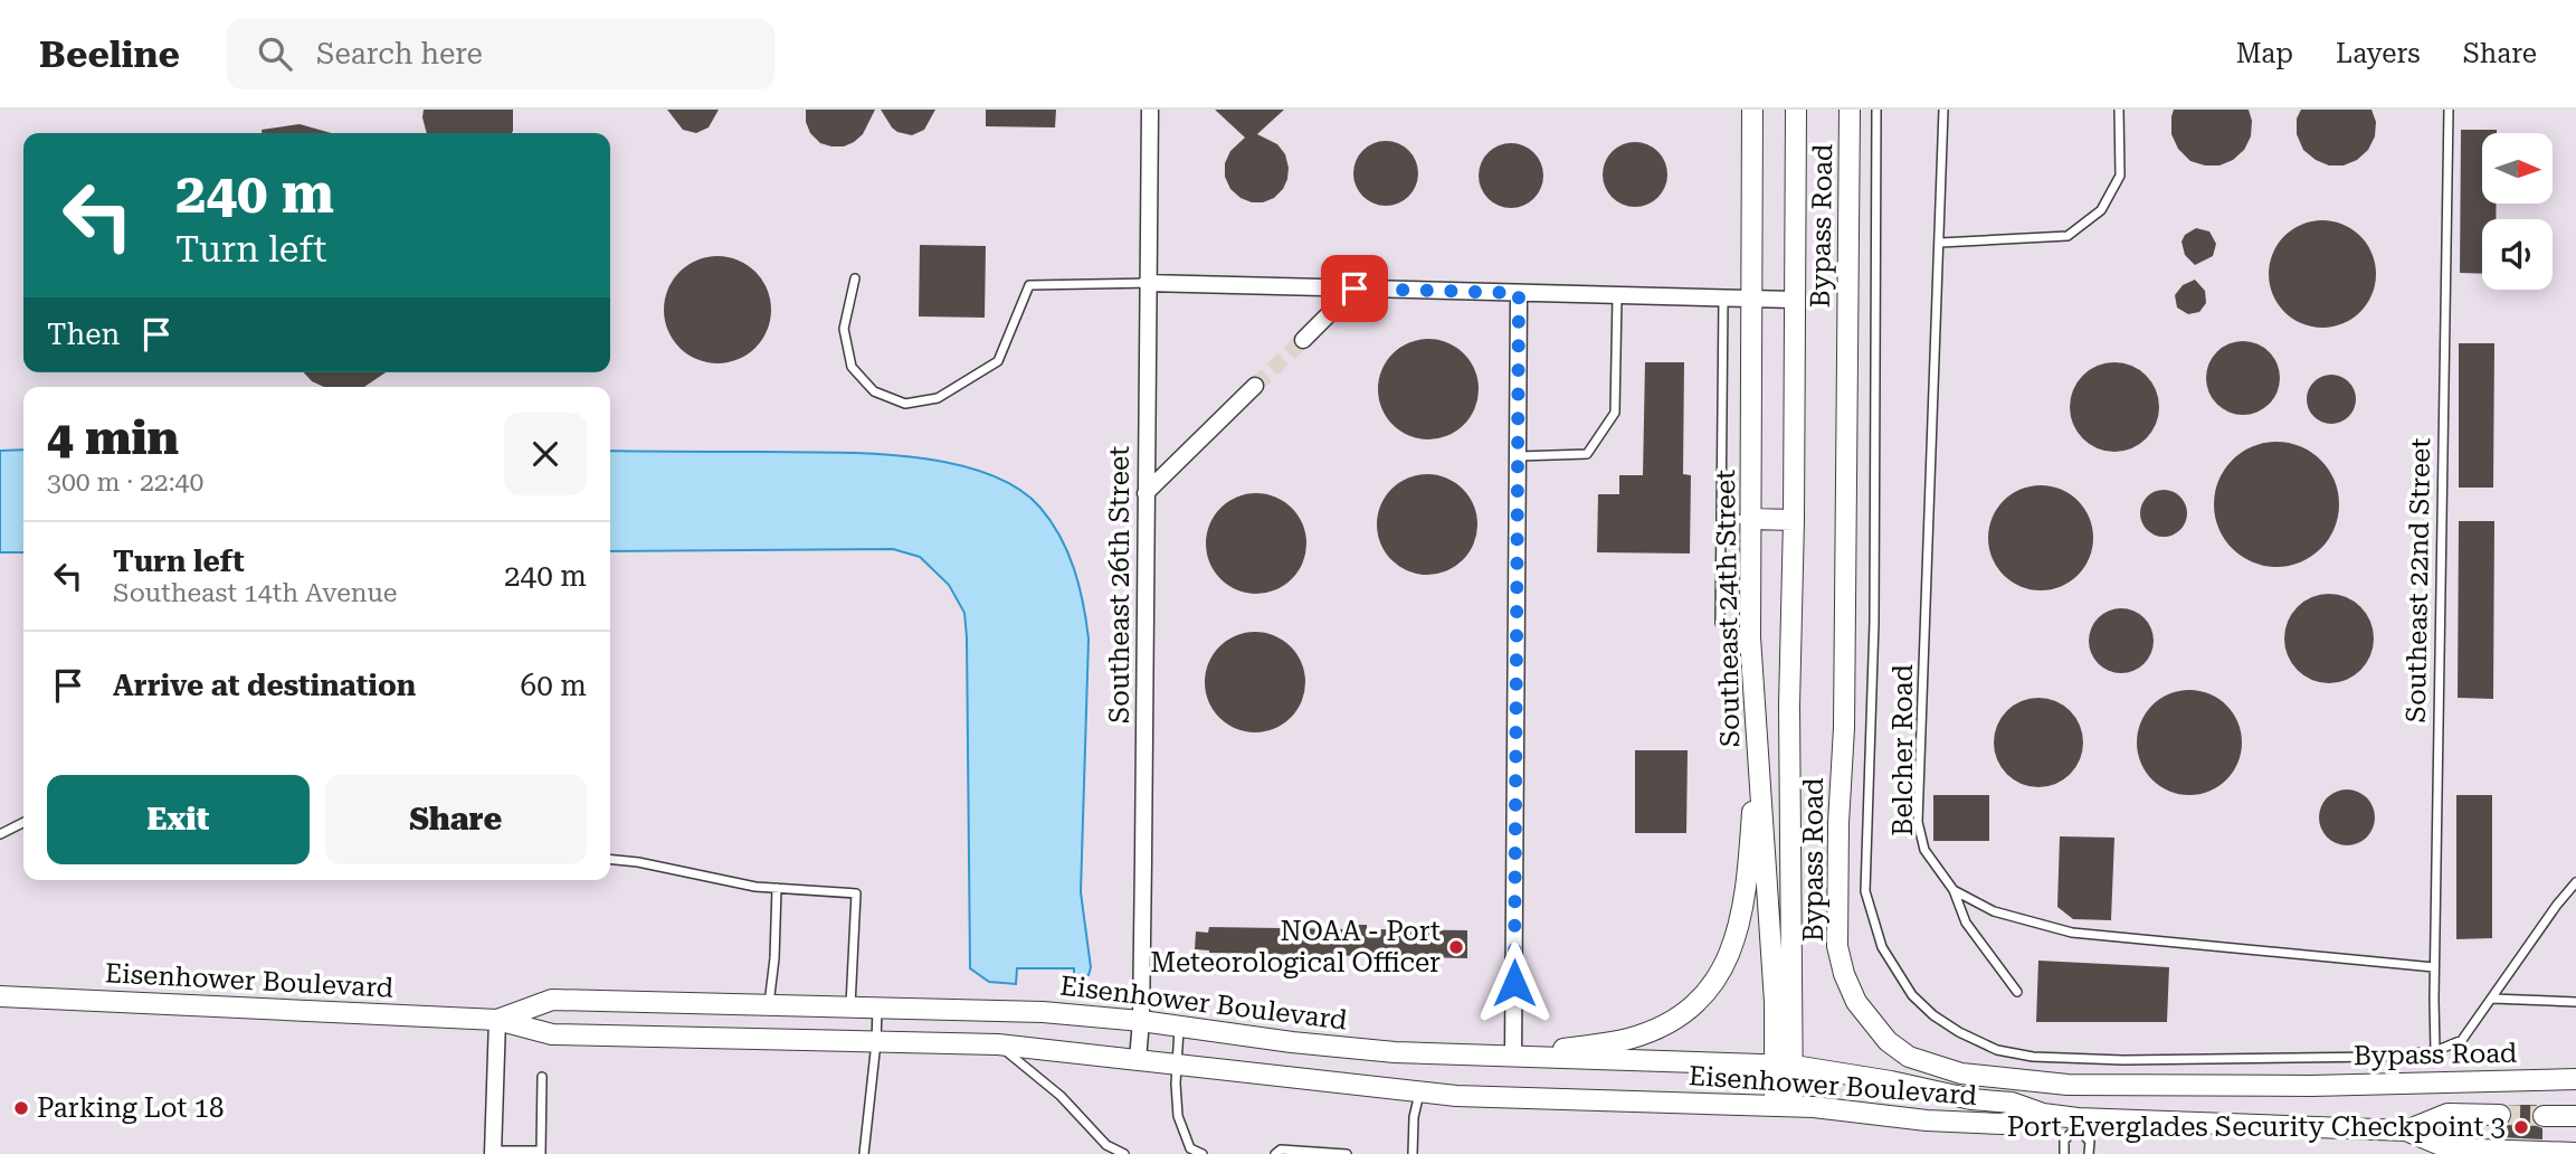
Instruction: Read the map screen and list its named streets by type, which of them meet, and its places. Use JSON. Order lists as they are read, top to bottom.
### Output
{
  "streets": {
    "street": [
      "Bypass Road",
      "Southeast 26th Street",
      "Southeast 24th Street",
      "Eisenhower Boulevard"
    ],
    "lane": ["Southeast 22nd Street", "Belcher Road"]
  },
  "crossings": [
    ["Southeast 22nd Street", "Belcher Road"],
    ["Southeast 26th Street", "Eisenhower Boulevard"],
    ["Southeast 24th Street", "Eisenhower Boulevard"]
  ],
  "places": ["NOAA - Port Meteorological Officer", "Parking Lot 18", "Port Everglades Security Checkpoint 3"],
  "north": "right",
  "page": {
    "header": "Beeline",
    "search": "Search here",
    "nav": ["Map", "Layers", "Share"],
    "turn": ["240 m", "Turn left"],
    "then": "Then",
    "heading": ["4 min", "300 m · 22:40"],
    "list": [
      {
        "name": "Turn left",
        "note": "Southeast 14th Avenue",
        "value": "240 m"
      },
      {
        "name": "Arrive at destination",
        "value": "60 m"
      }
    ],
    "buttons": ["Exit", "Share"]
  }
}
